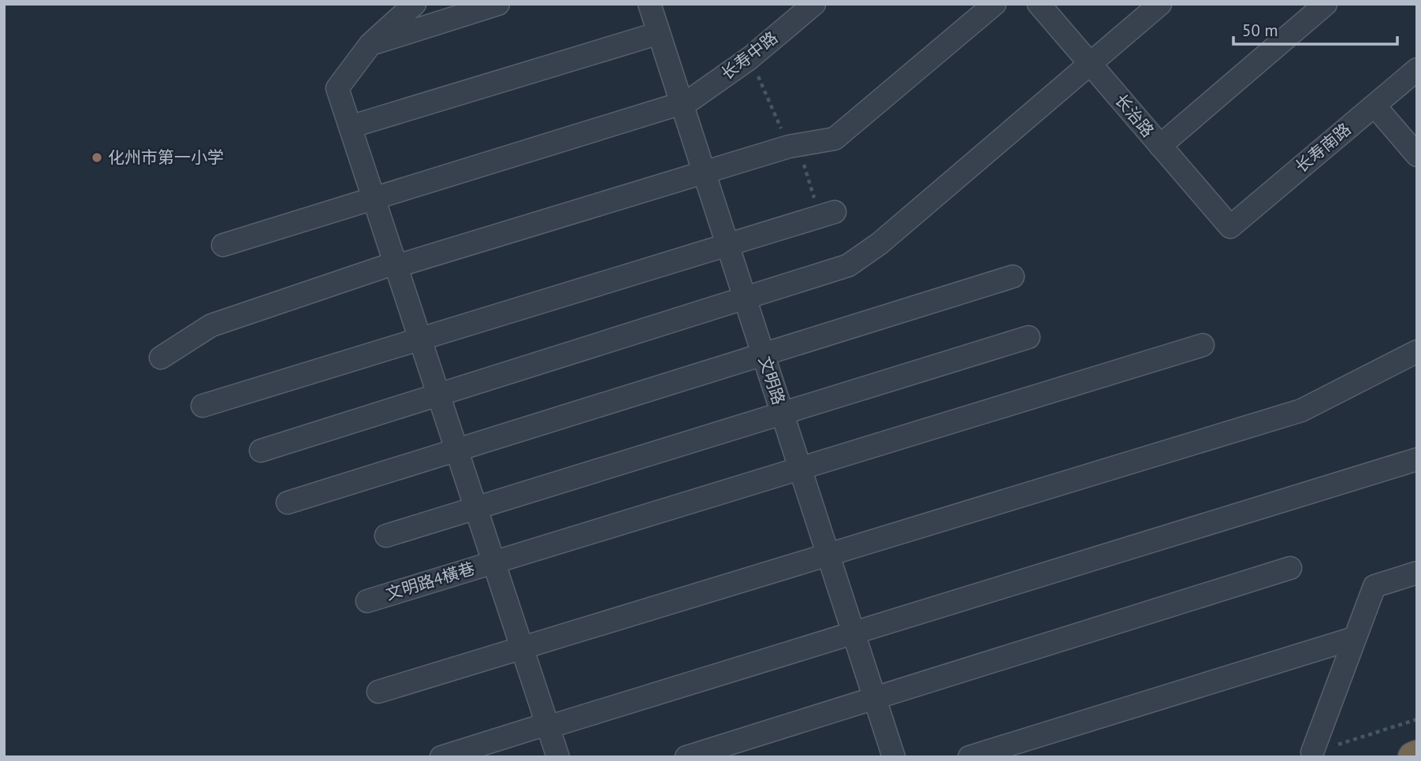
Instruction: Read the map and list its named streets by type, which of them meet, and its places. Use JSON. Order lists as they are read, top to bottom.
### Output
{
  "streets": {
    "street": [
      "长寿中路",
      "长治路",
      "长寿南路",
      "文明路",
      "文明路4橫巷"
    ]
  },
  "crossings": [
    ["长寿中路", "文明路"],
    ["长治路", "长寿南路"],
    ["文明路", "文明路4橫巷"]
  ],
  "places": ["化州市第一小学"],
  "scale_bar": "50 m"
}
